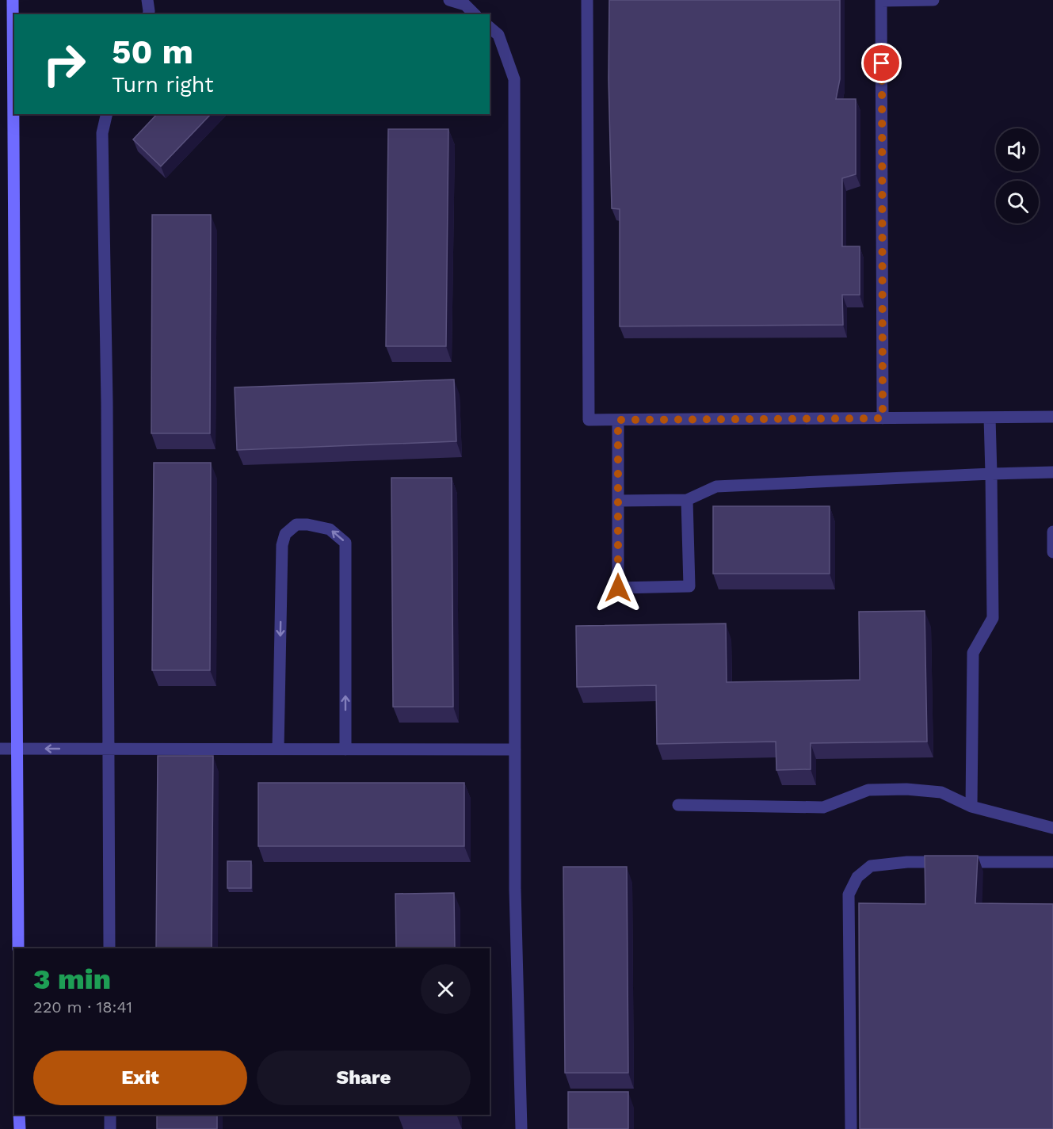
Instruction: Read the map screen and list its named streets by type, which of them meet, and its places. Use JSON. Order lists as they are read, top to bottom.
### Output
{
  "page": {
    "turn": ["50 m", "Turn right"],
    "heading": ["3 min", "220 m · 18:41"],
    "buttons": ["Exit", "Share"]
  }
}
